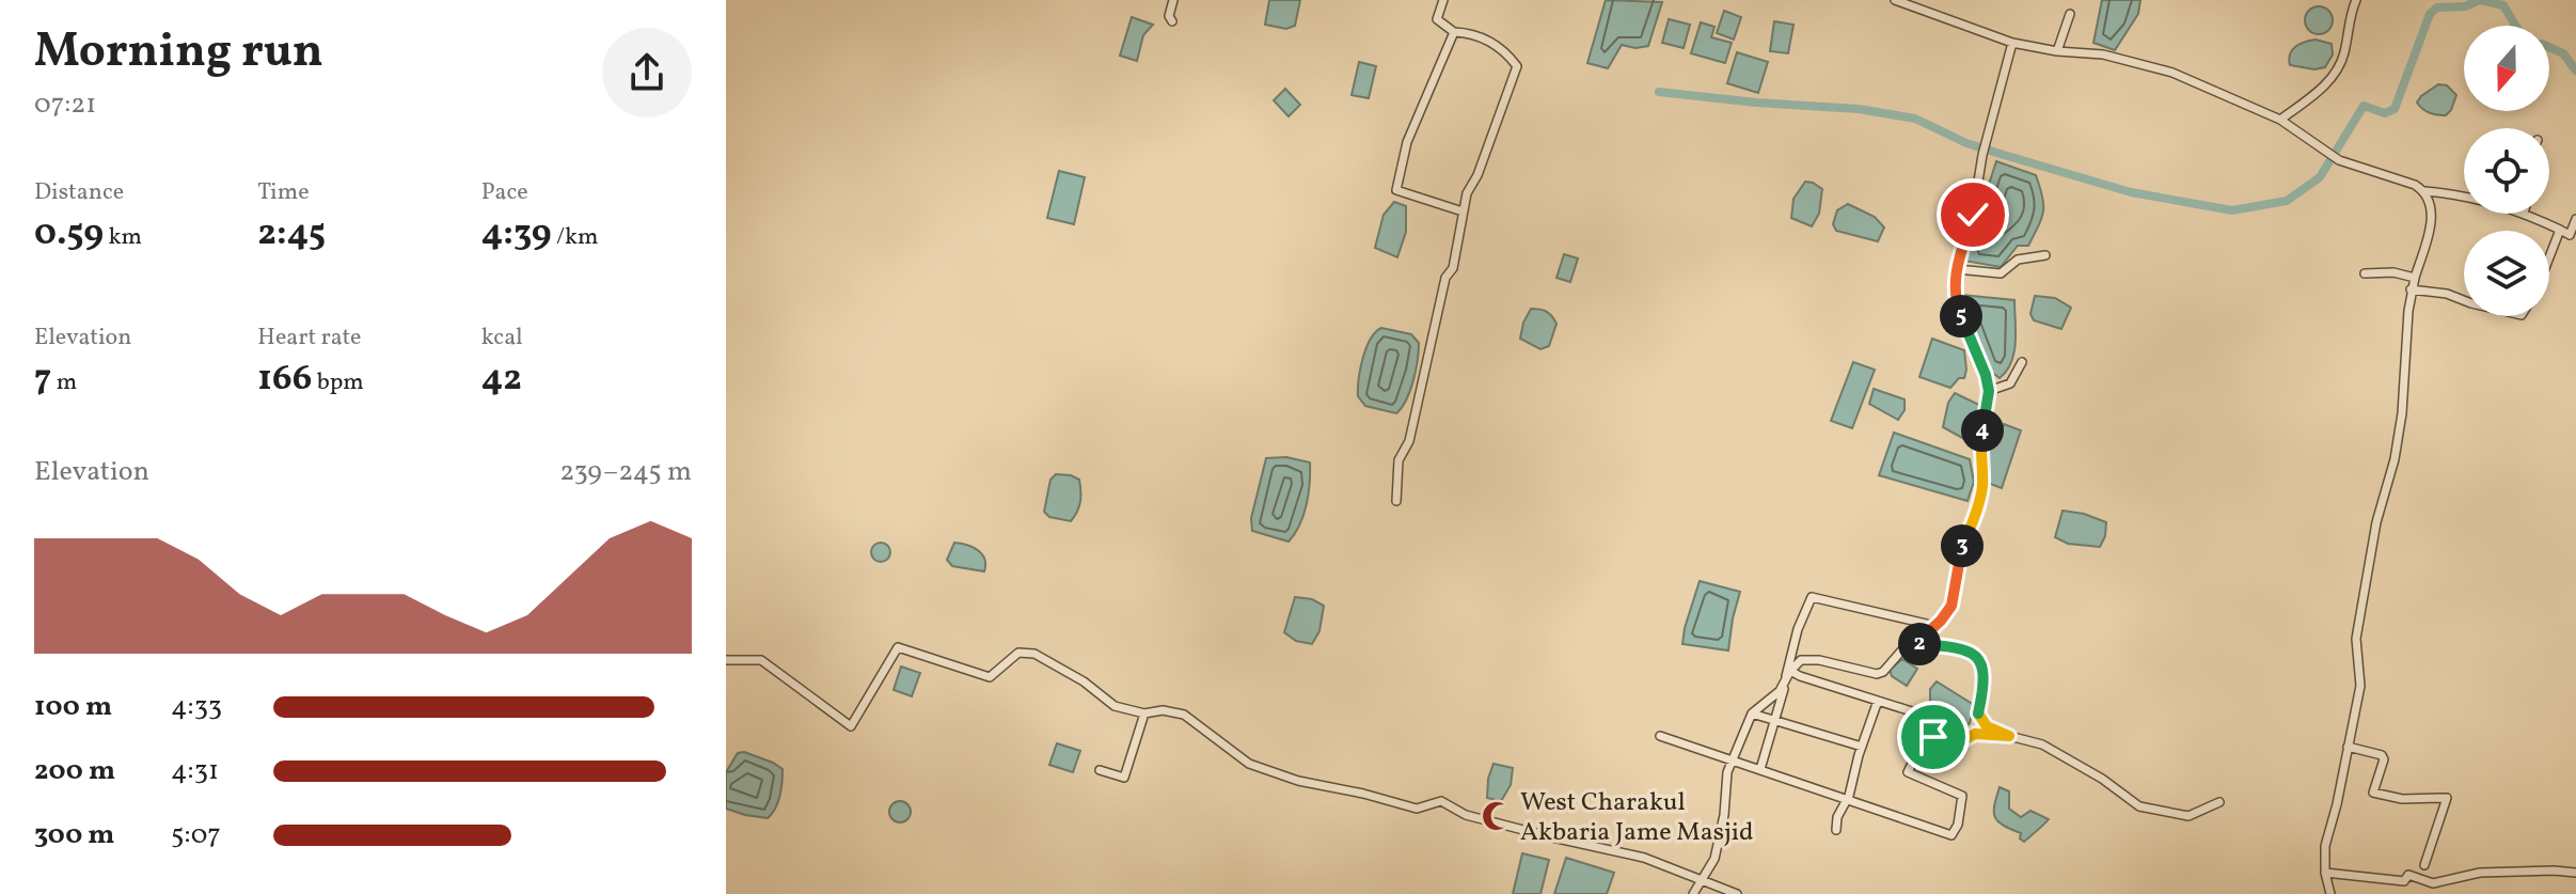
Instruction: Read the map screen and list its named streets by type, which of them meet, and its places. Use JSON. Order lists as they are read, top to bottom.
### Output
{
  "places": {
    "mosque": ["West Charakul Akbaria Jame Masjid"]
  },
  "north": "bottom",
  "page": {
    "heading": ["Morning run", "07:21"],
    "stats": [
      ["Distance", "0.59 km"],
      ["Time", "2:45"],
      ["Pace", "4:39 /km"],
      ["Elevation", "7 m"],
      ["Heart rate", "166 bpm"],
      ["kcal", "42"]
    ],
    "pins": [
      "5",
      "4",
      "3",
      "2"
    ],
    "chart": ["Elevation", "239–245 m"],
    "list": [
      {
        "name": "100 m",
        "note": "4:33"
      },
      {
        "name": "200 m",
        "note": "4:31"
      },
      {
        "name": "300 m",
        "note": "5:07"
      }
    ]
  }
}
